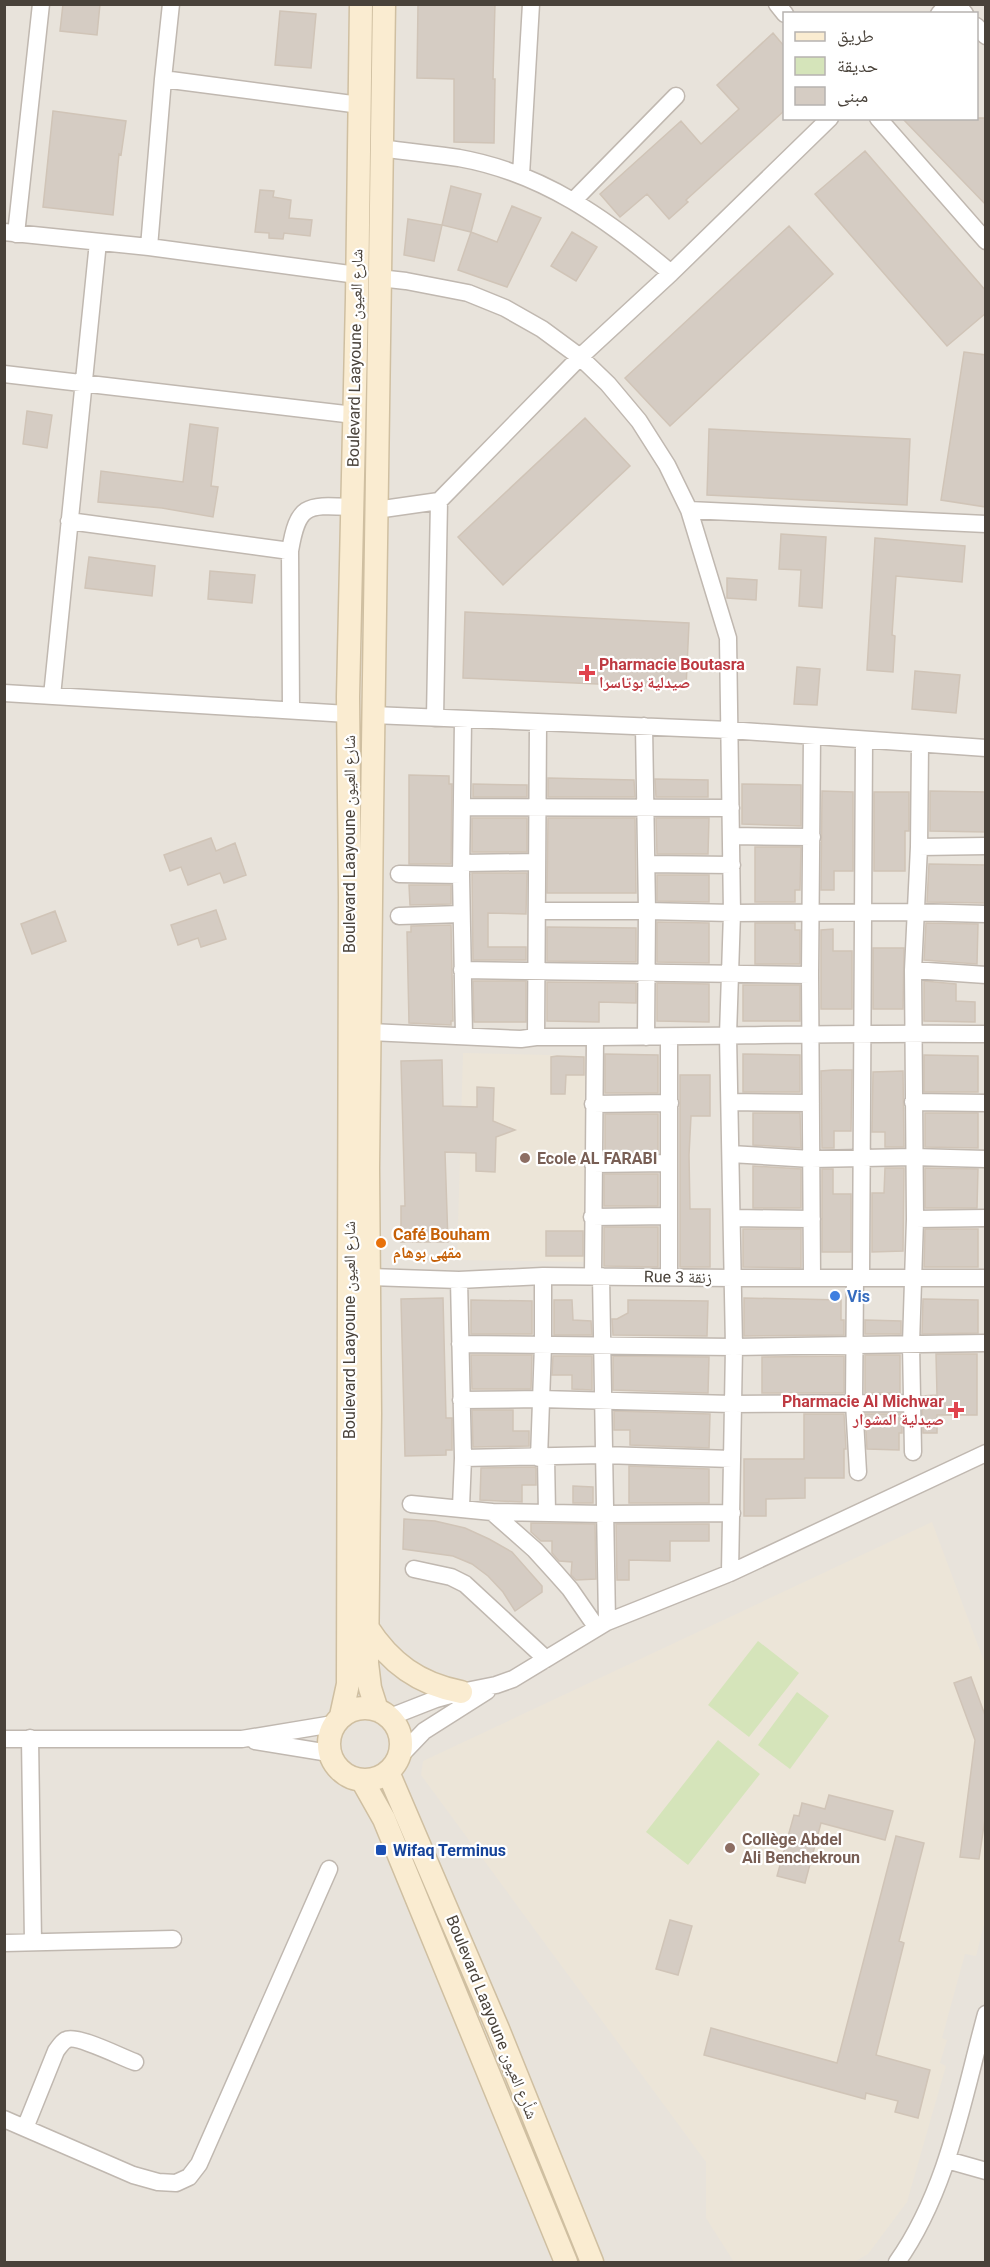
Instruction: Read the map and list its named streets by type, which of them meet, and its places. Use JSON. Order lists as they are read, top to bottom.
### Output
{
  "streets": {
    "street": ["Boulevard Laayoune شارع العيون", "Rue 3 زنقة", "Boulevard Laayoune شأرع العيون"]
  },
  "crossings": [
    ["Boulevard Laayoune شارع العيون", "Rue 3 زنقة"],
    ["Boulevard Laayoune شارع العيون", "Boulevard Laayoune شأرع العيون"]
  ],
  "places": {
    "health": ["Pharmacie Boutasra صيدلية بوتاسرا", "Pharmacie Al Michwar صيدلية المشوار"],
    "other": [
      "Ecole AL FARABI",
      "Café Bouham مقهى بوهام",
      "Vis",
      "Collège Abdel Ali Benchekroun"
    ],
    "transit": ["Wifaq Terminus"]
  },
  "legend": ["طريق", "حديقة", "مبنى"]
}
